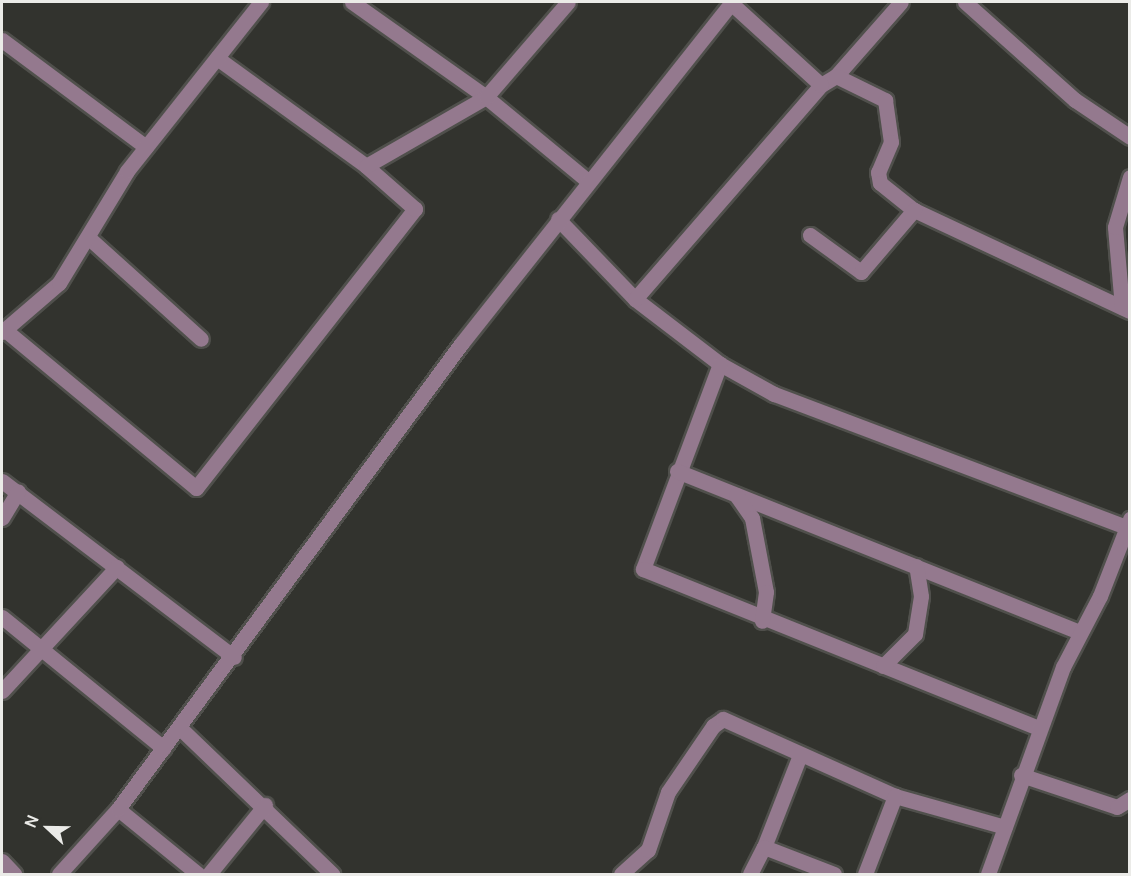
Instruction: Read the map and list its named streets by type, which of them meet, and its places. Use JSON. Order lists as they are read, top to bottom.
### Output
{
  "north": "left"
}
